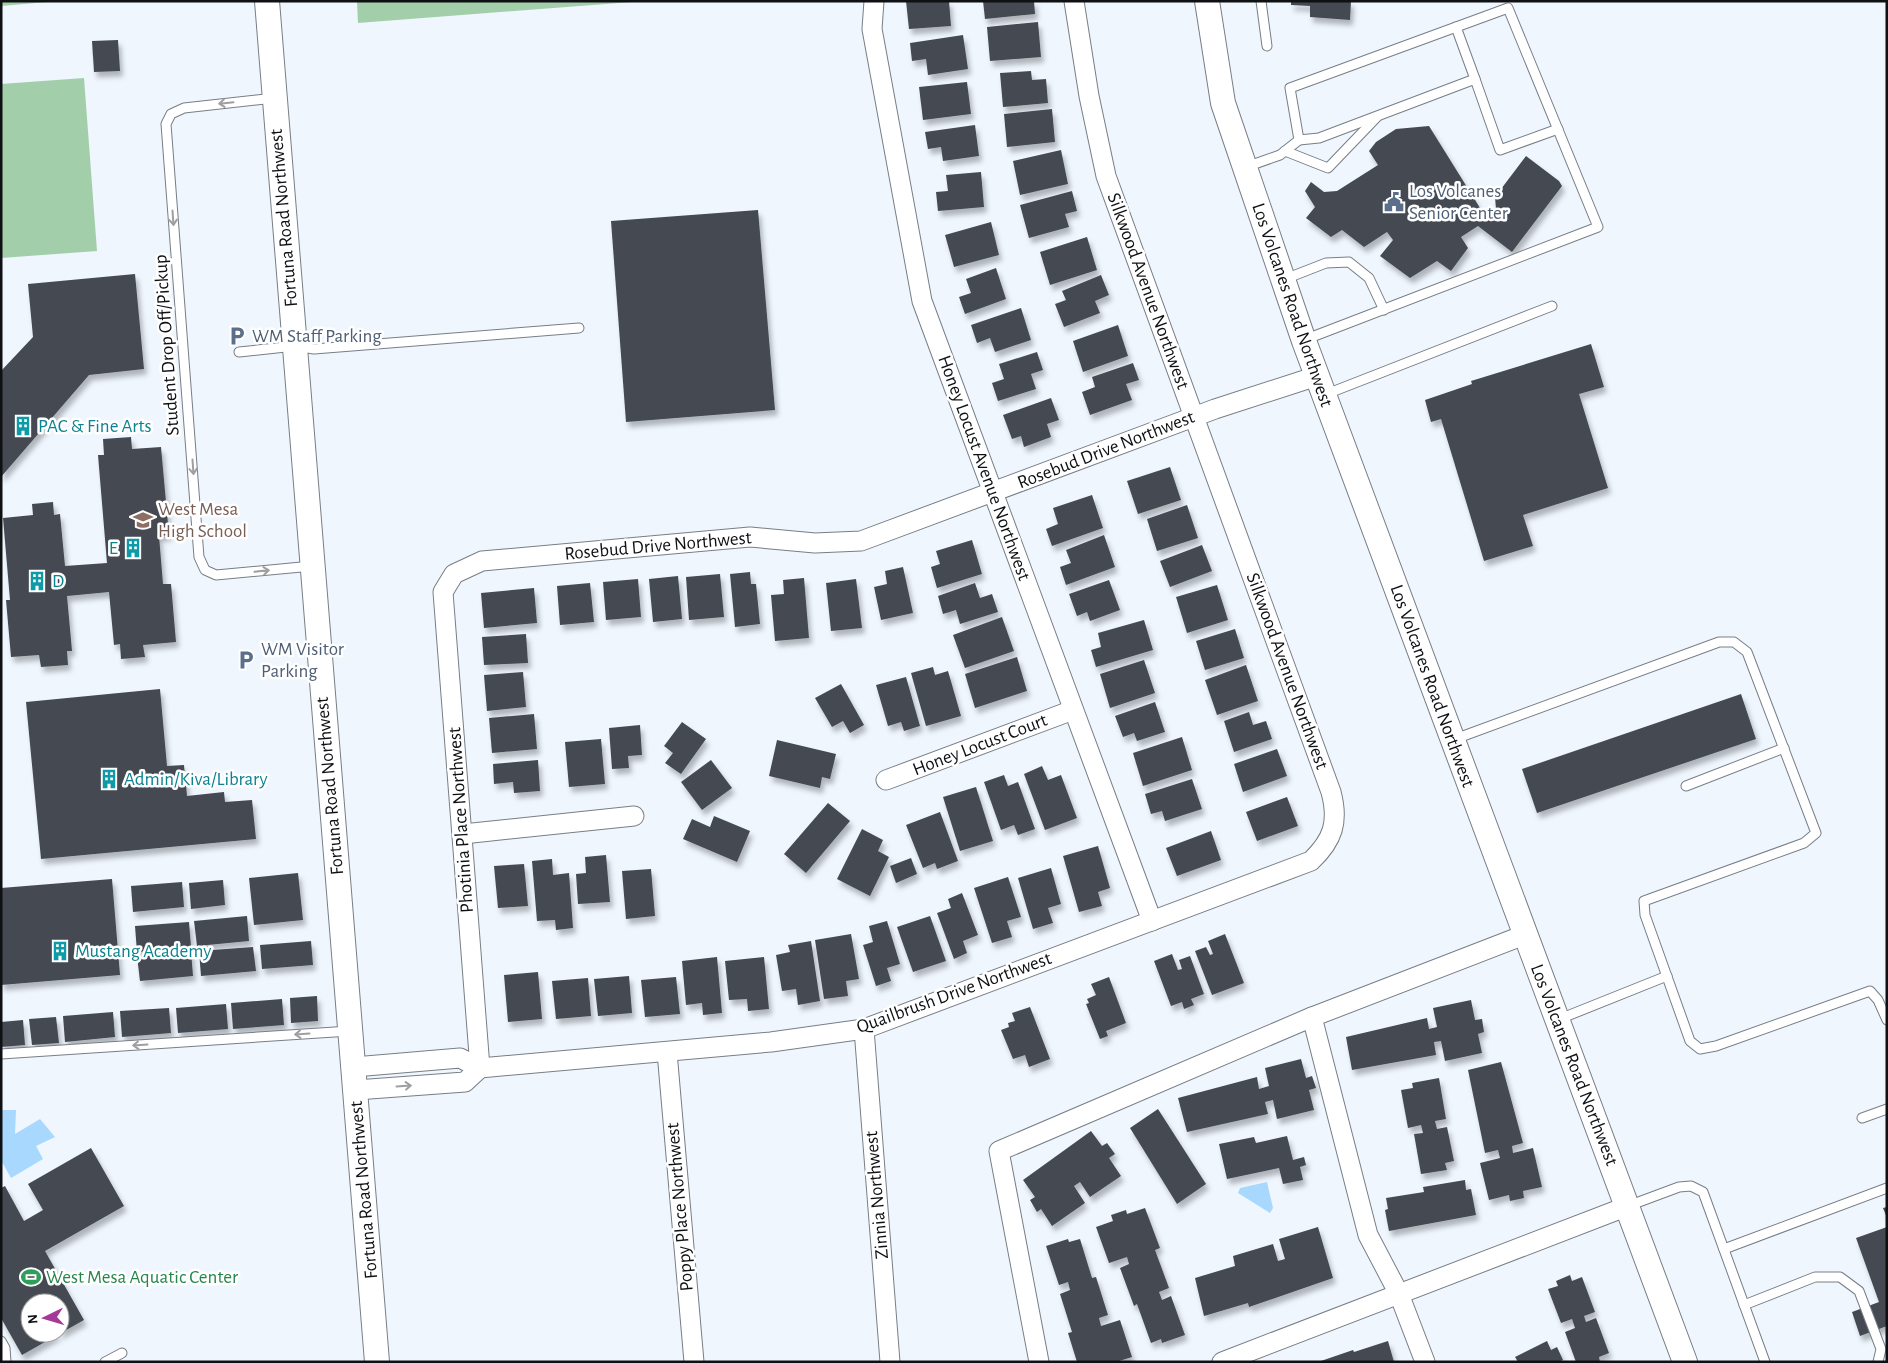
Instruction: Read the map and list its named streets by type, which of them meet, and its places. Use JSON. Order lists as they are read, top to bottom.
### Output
{
  "streets": {
    "street": [
      "Fortuna Road Northwest",
      "Silkwood Avenue Northwest",
      "Los Volcanes Road Northwest",
      "Rosebud Drive Northwest",
      "Honey Locust Avenue Northwest",
      "Honey Locust Court",
      "Photinia Place Northwest",
      "Quailbrush Drive Northwest",
      "Zinnia Northwest",
      "Poppy Place Northwest"
    ],
    "lane": ["Student Drop Off/Pickup"]
  },
  "crossings": [
    ["Fortuna Road Northwest", "Student Drop Off/Pickup"],
    ["Fortuna Road Northwest", "Quailbrush Drive Northwest"],
    ["Silkwood Avenue Northwest", "Rosebud Drive Northwest"],
    ["Silkwood Avenue Northwest", "Quailbrush Drive Northwest"],
    ["Los Volcanes Road Northwest", "Rosebud Drive Northwest"],
    ["Rosebud Drive Northwest", "Honey Locust Avenue Northwest"],
    ["Rosebud Drive Northwest", "Photinia Place Northwest"],
    ["Honey Locust Avenue Northwest", "Honey Locust Court"],
    ["Honey Locust Avenue Northwest", "Quailbrush Drive Northwest"],
    ["Photinia Place Northwest", "Quailbrush Drive Northwest"],
    ["Quailbrush Drive Northwest", "Zinnia Northwest"],
    ["Quailbrush Drive Northwest", "Poppy Place Northwest"]
  ],
  "places": {
    "public building": ["Los Volcanes Senior Center"],
    "parking": ["WM Staff Parking", "WM Visitor Parking"],
    "building": [
      "PAC & Fine Arts",
      "E",
      "D",
      "Admin/Kiva/Library",
      "Mustang Academy"
    ],
    "school or university": ["West Mesa High School"],
    "sports": ["West Mesa Aquatic Center"]
  },
  "north": "left"
}
